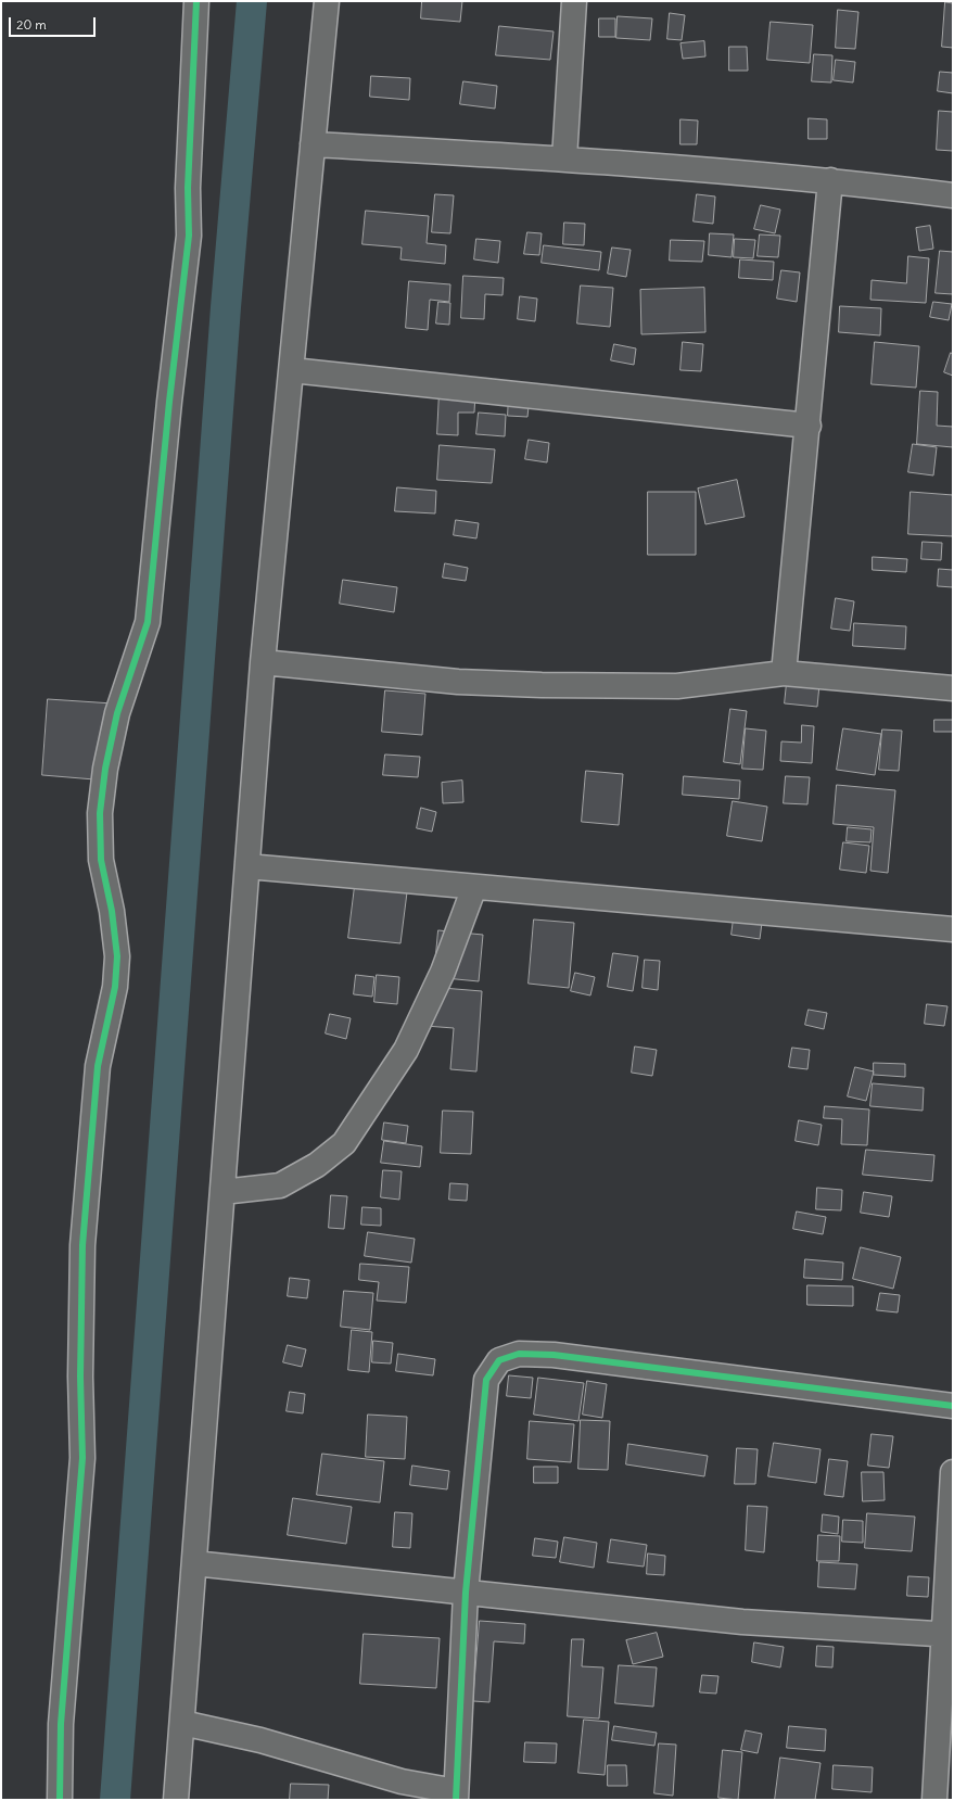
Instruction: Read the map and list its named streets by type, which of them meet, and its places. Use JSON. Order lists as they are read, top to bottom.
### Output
{
  "scale_bar": "20 m"
}
